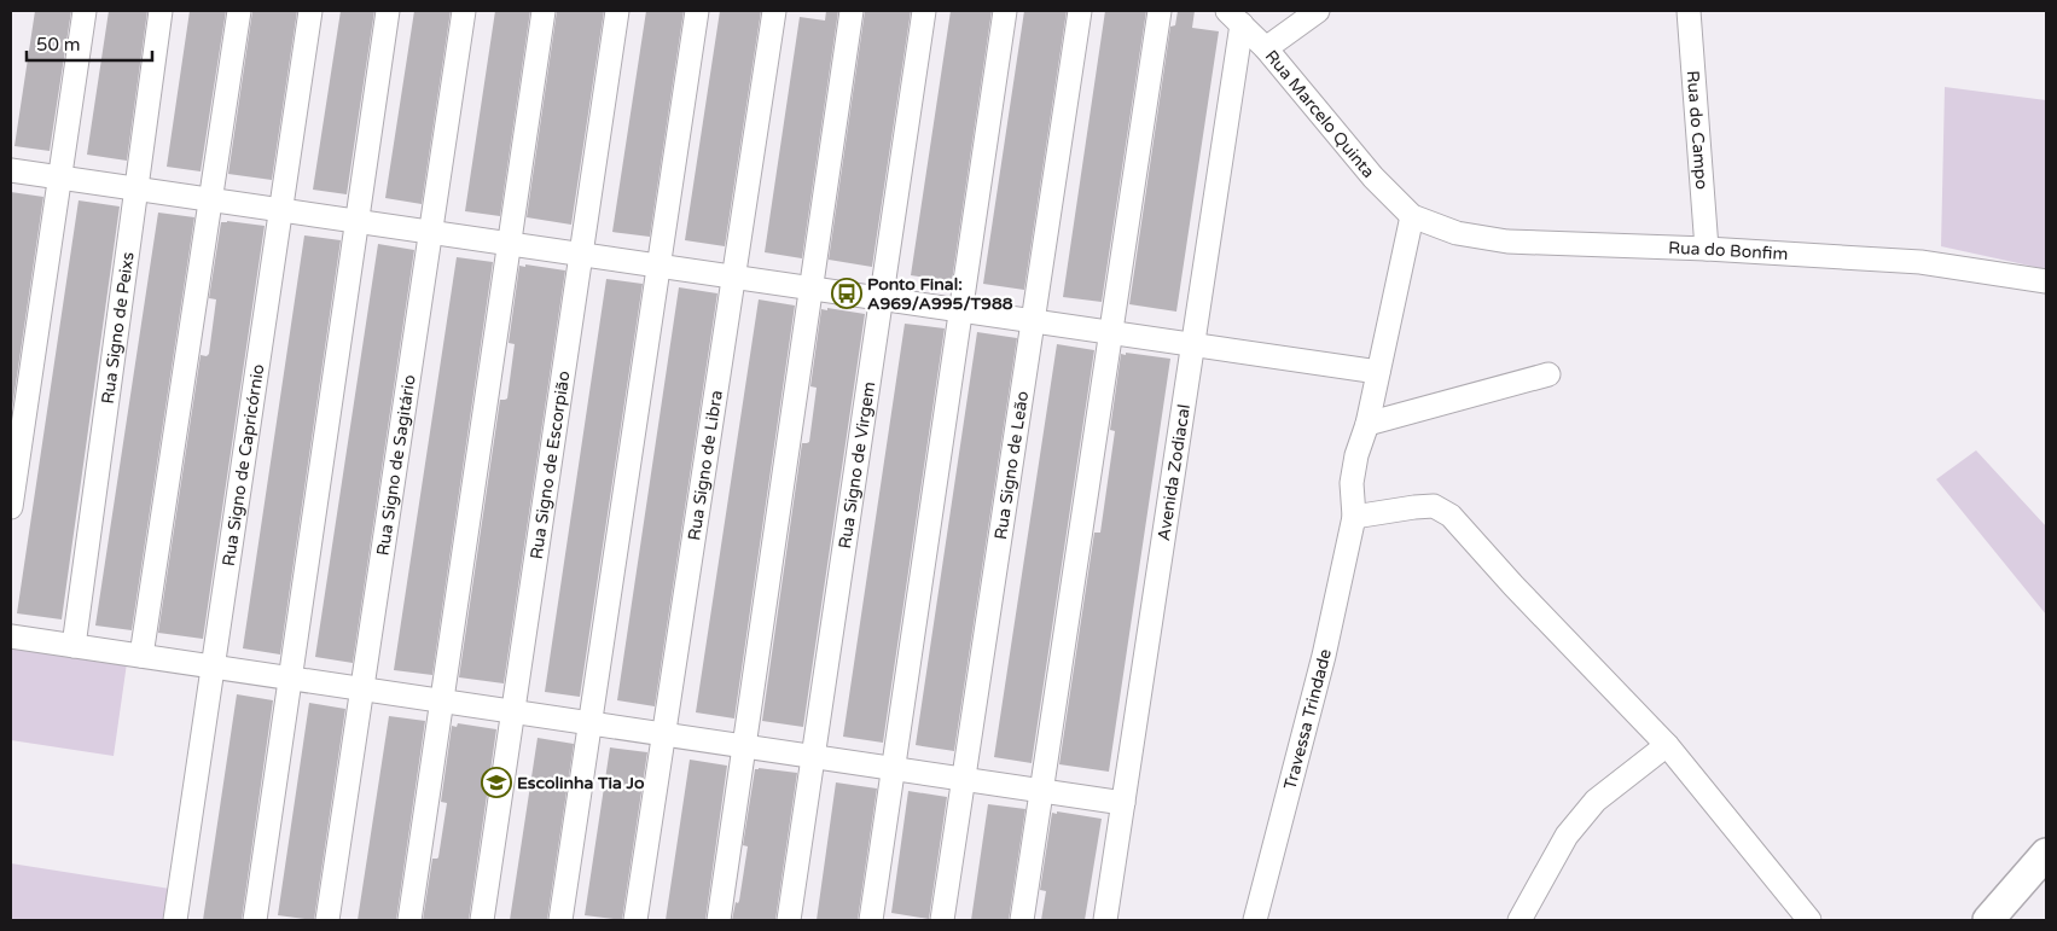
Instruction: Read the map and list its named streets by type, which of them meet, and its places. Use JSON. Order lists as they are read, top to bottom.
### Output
{
  "streets": {
    "street": [
      "Rua Marcelo Quinta",
      "Rua do Campo",
      "Rua do Bonfim",
      "Rua Signo de Peixs",
      "Rua Signo de Capricórnio",
      "Rua Signo de Leão",
      "Rua Signo de Sagitário",
      "Rua Signo de Escorpião",
      "Rua Signo de Libra",
      "Rua Signo de Virgem",
      "Avenida Zodiacal",
      "Travessa Trindade"
    ]
  },
  "crossings": [
    ["Rua Marcelo Quinta", "Rua do Bonfim"],
    ["Rua Marcelo Quinta", "Avenida Zodiacal"],
    ["Rua Marcelo Quinta", "Travessa Trindade"],
    ["Rua do Campo", "Rua do Bonfim"],
    ["Rua do Bonfim", "Travessa Trindade"]
  ],
  "places": {
    "bus stop": ["Ponto Final: A969/A995/T988"],
    "school or university": ["Escolinha Tia Jo"]
  },
  "scale_bar": "50 m"
}
